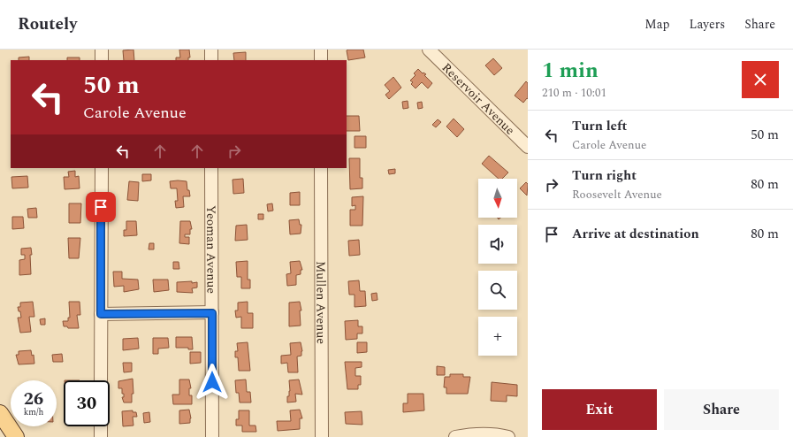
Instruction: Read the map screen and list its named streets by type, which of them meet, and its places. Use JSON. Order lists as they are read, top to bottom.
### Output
{
  "streets": {
    "street": ["Reservoir Avenue", "Yeoman Avenue", "Mullen Avenue"]
  },
  "north": "bottom",
  "page": {
    "header": "Routely",
    "nav": ["Map", "Layers", "Share"],
    "heading": ["1 min", "210 m · 10:01"],
    "turn": ["50 m", "Carole Avenue"],
    "list": [
      {
        "name": "Turn left",
        "note": "Carole Avenue",
        "value": "50 m"
      },
      {
        "name": "Turn right",
        "note": "Roosevelt Avenue",
        "value": "80 m"
      },
      {
        "name": "Arrive at destination",
        "value": "80 m"
      }
    ],
    "map_buttons": "+",
    "speed": "26 km/h",
    "limit": "30",
    "buttons": ["Exit", "Share"]
  }
}
